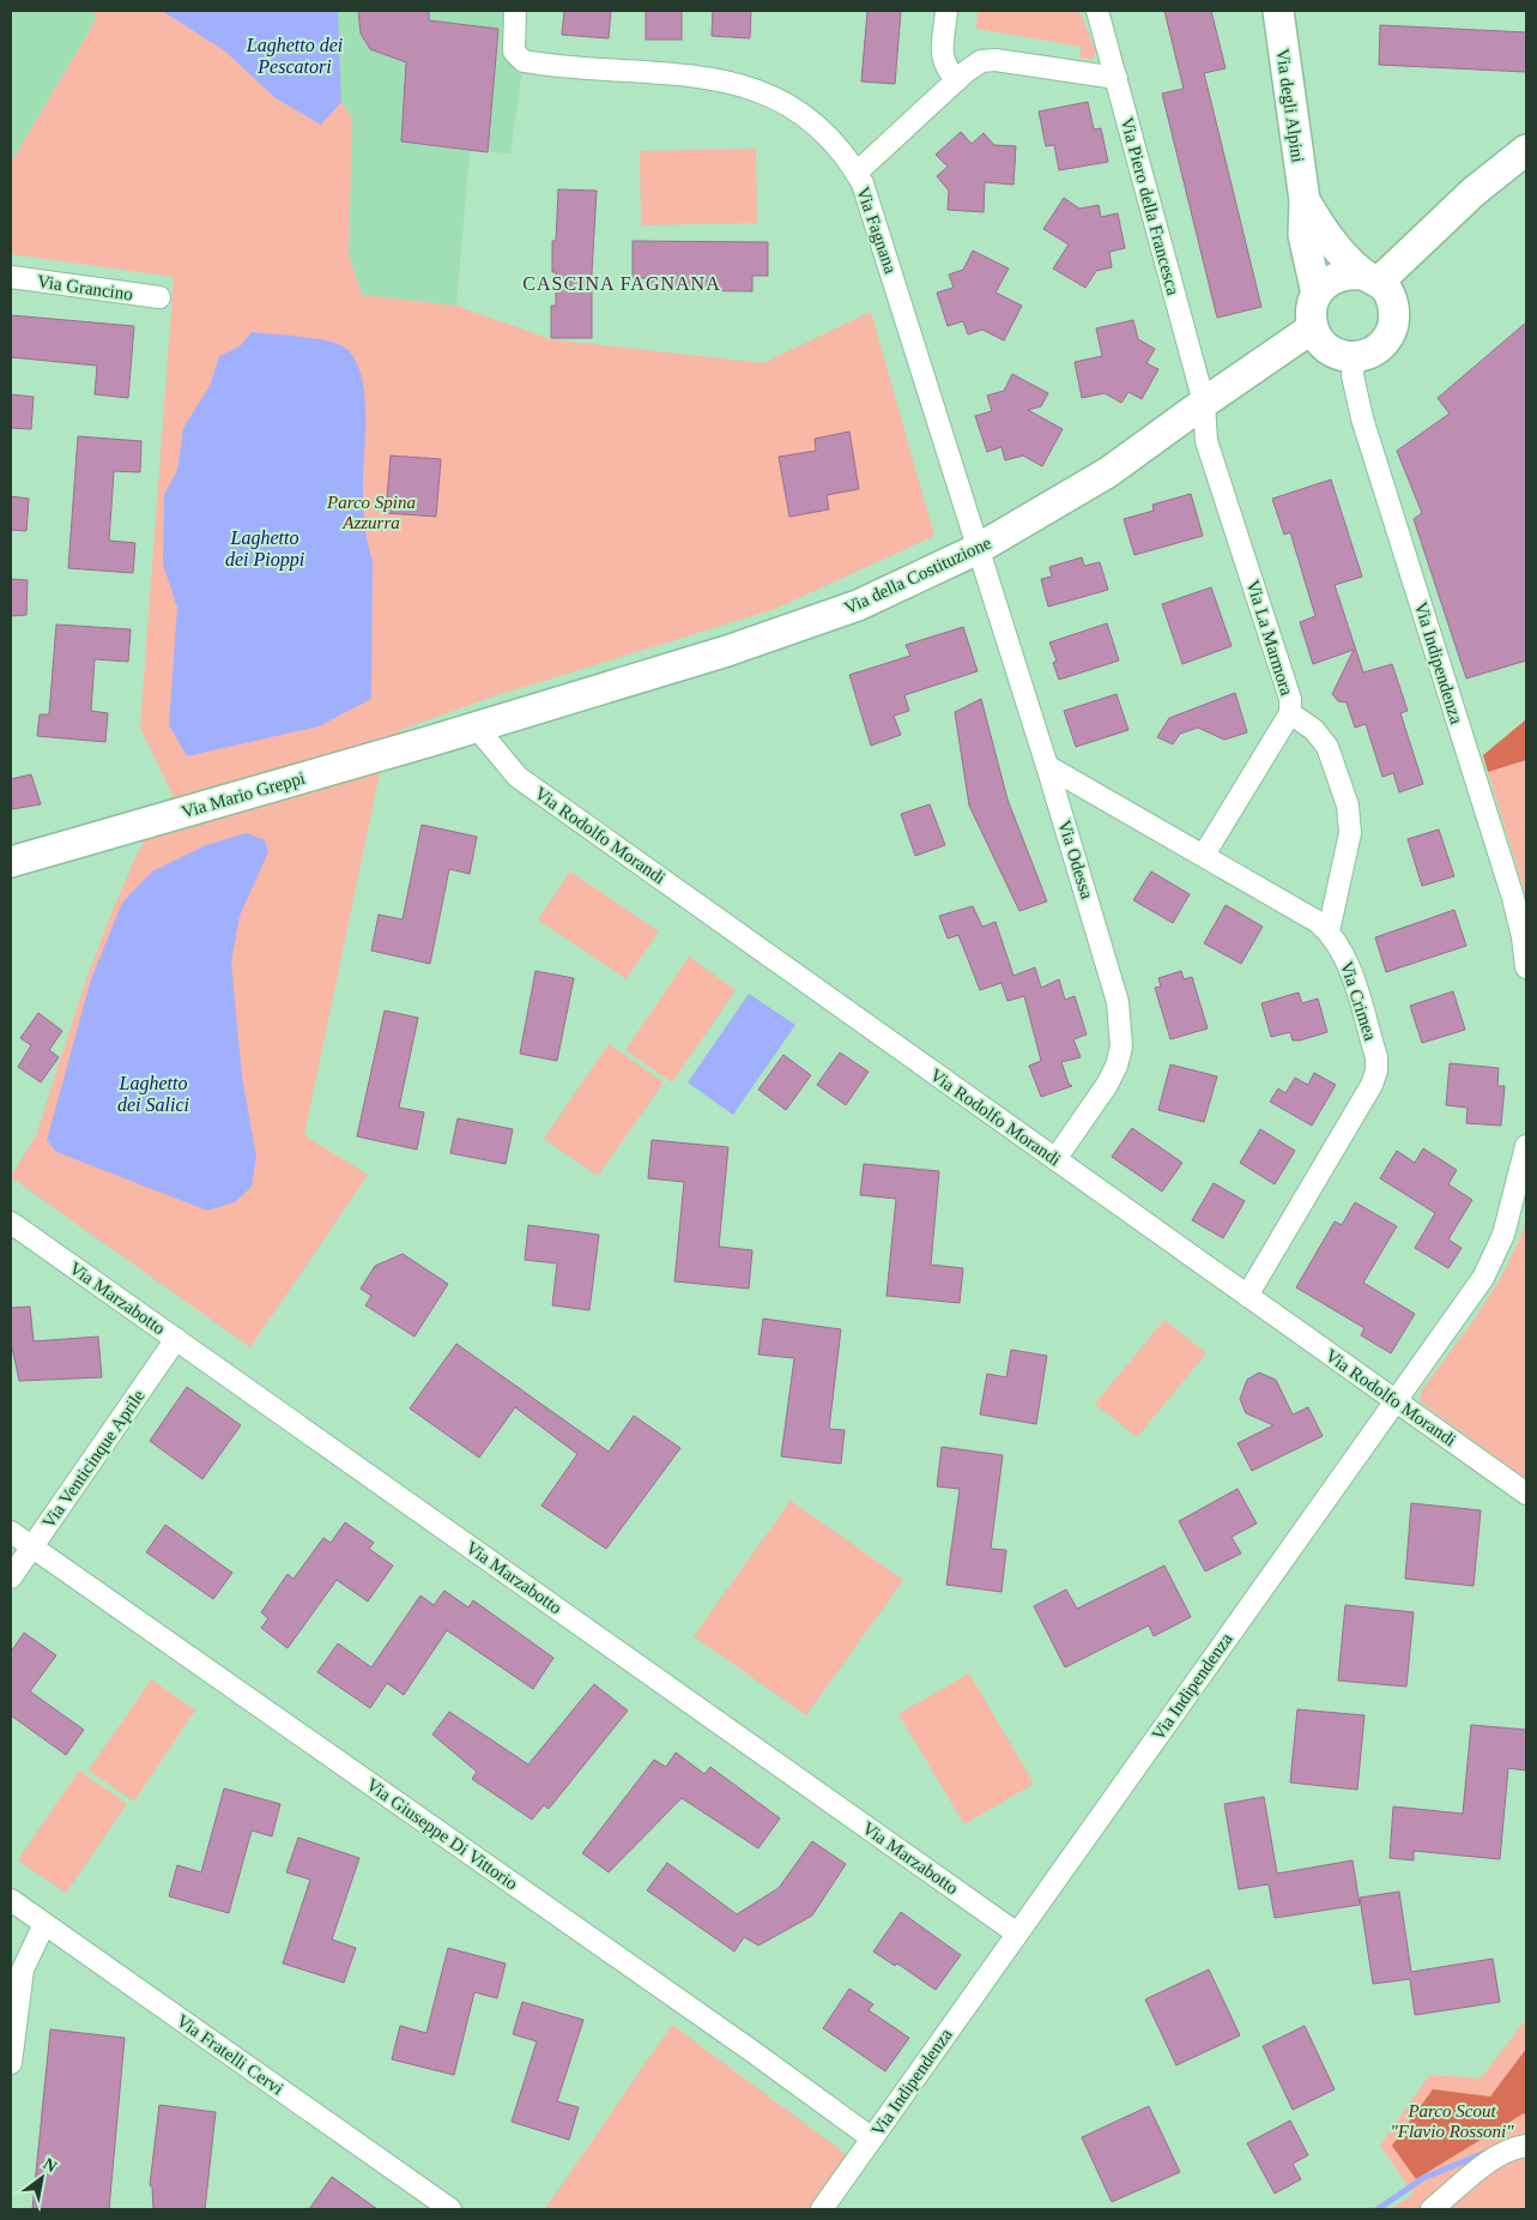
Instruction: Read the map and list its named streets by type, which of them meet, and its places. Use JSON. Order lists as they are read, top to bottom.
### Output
{
  "streets": {
    "main road": ["Via degli Alpini", "Via della Costituzione", "Via Mario Greppi"],
    "street": [
      "Via Piero della Francesca",
      "Via Fagnana",
      "Via Grancino",
      "Via La Marmora",
      "Via Indipendenza",
      "Via Rodolfo Morandi",
      "Via Odessa",
      "Via Crimea",
      "Via Marzabotto",
      "Via Venticinque Aprile",
      "Via Giuseppe Di Vittorio",
      "Via Fratelli Cervi"
    ]
  },
  "crossings": [
    ["Via Piero della Francesca", "Via della Costituzione"],
    ["Via Piero della Francesca", "Via La Marmora"],
    ["Via Fagnana", "Via della Costituzione"],
    ["Via Fagnana", "Via Odessa"],
    ["Via della Costituzione", "Via La Marmora"],
    ["Via della Costituzione", "Via Indipendenza"],
    ["Via della Costituzione", "Via Mario Greppi"],
    ["Via della Costituzione", "Via Rodolfo Morandi"],
    ["Via della Costituzione", "Via Odessa"],
    ["Via La Marmora", "Via Crimea"],
    ["Via Indipendenza", "Via Rodolfo Morandi"],
    ["Via Indipendenza", "Via Marzabotto"],
    ["Via Indipendenza", "Via Giuseppe Di Vittorio"],
    ["Via Mario Greppi", "Via Rodolfo Morandi"],
    ["Via Rodolfo Morandi", "Via Odessa"],
    ["Via Rodolfo Morandi", "Via Crimea"],
    ["Via Odessa", "Via Crimea"],
    ["Via Marzabotto", "Via Venticinque Aprile"],
    ["Via Venticinque Aprile", "Via Giuseppe Di Vittorio"]
  ],
  "districts": ["CASCINA FAGNANA"],
  "water": ["Laghetto dei Pescatori", "Laghetto dei Pioppi", "Laghetto dei Salici"],
  "parks": ["Parco Spina Azzurra", "Parco Scout \"Flavio Rossoni\""],
  "north": "top right"
}
